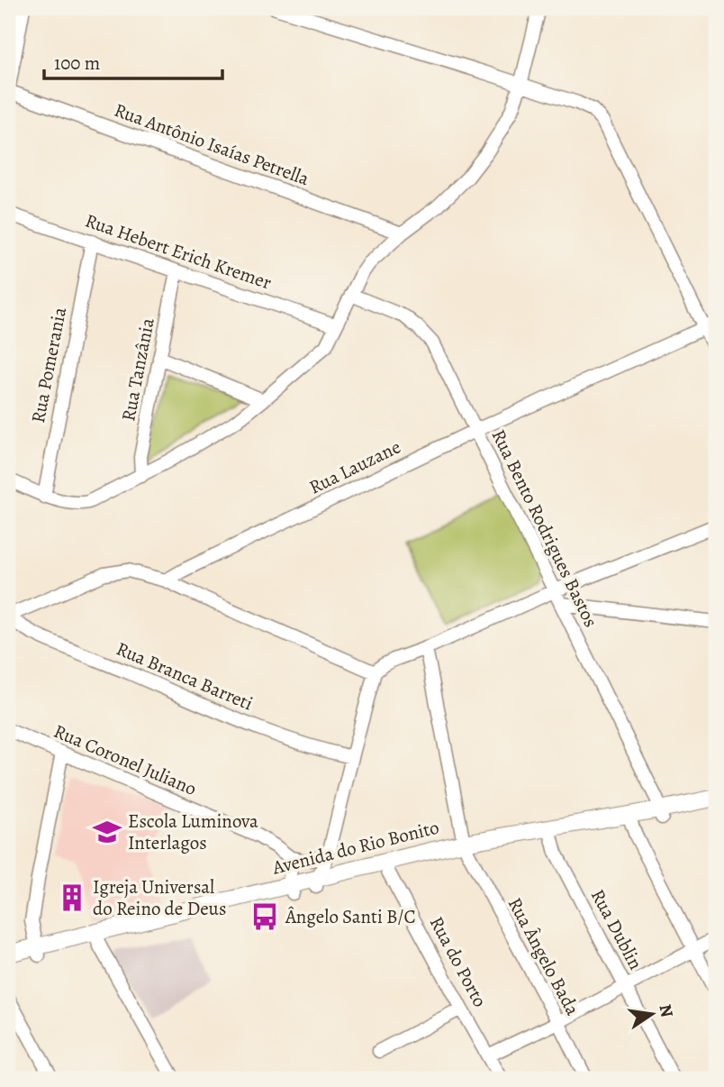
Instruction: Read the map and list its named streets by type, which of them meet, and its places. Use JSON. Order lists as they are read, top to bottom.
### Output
{
  "streets": {
    "main road": ["Avenida do Rio Bonito"],
    "street": [
      "Rua Antônio Isaías Petrella",
      "Rua Hebert Erich Kremer",
      "Rua Pomerania",
      "Rua Tanzânia",
      "Rua Lauzane",
      "Rua Bento Rodrigues Bastos",
      "Rua Branca Barreti",
      "Rua Coronel Juliano",
      "Rua Dublin",
      "Rua Ângelo Bada",
      "Rua do Porto"
    ]
  },
  "crossings": [
    ["Rua Hebert Erich Kremer", "Rua Pomerania"],
    ["Rua Hebert Erich Kremer", "Rua Tanzânia"],
    ["Rua Lauzane", "Rua Bento Rodrigues Bastos"],
    ["Rua Bento Rodrigues Bastos", "Avenida do Rio Bonito"],
    ["Avenida do Rio Bonito", "Rua Dublin"],
    ["Avenida do Rio Bonito", "Rua Ângelo Bada"],
    ["Avenida do Rio Bonito", "Rua do Porto"]
  ],
  "places": {
    "school or university": ["Escola Luminova Interlagos"],
    "building": ["Igreja Universal do Reino de Deus"],
    "bus stop": ["Ângelo Santi B/C"]
  },
  "scale_bar": "100 m",
  "north": "right"
}
